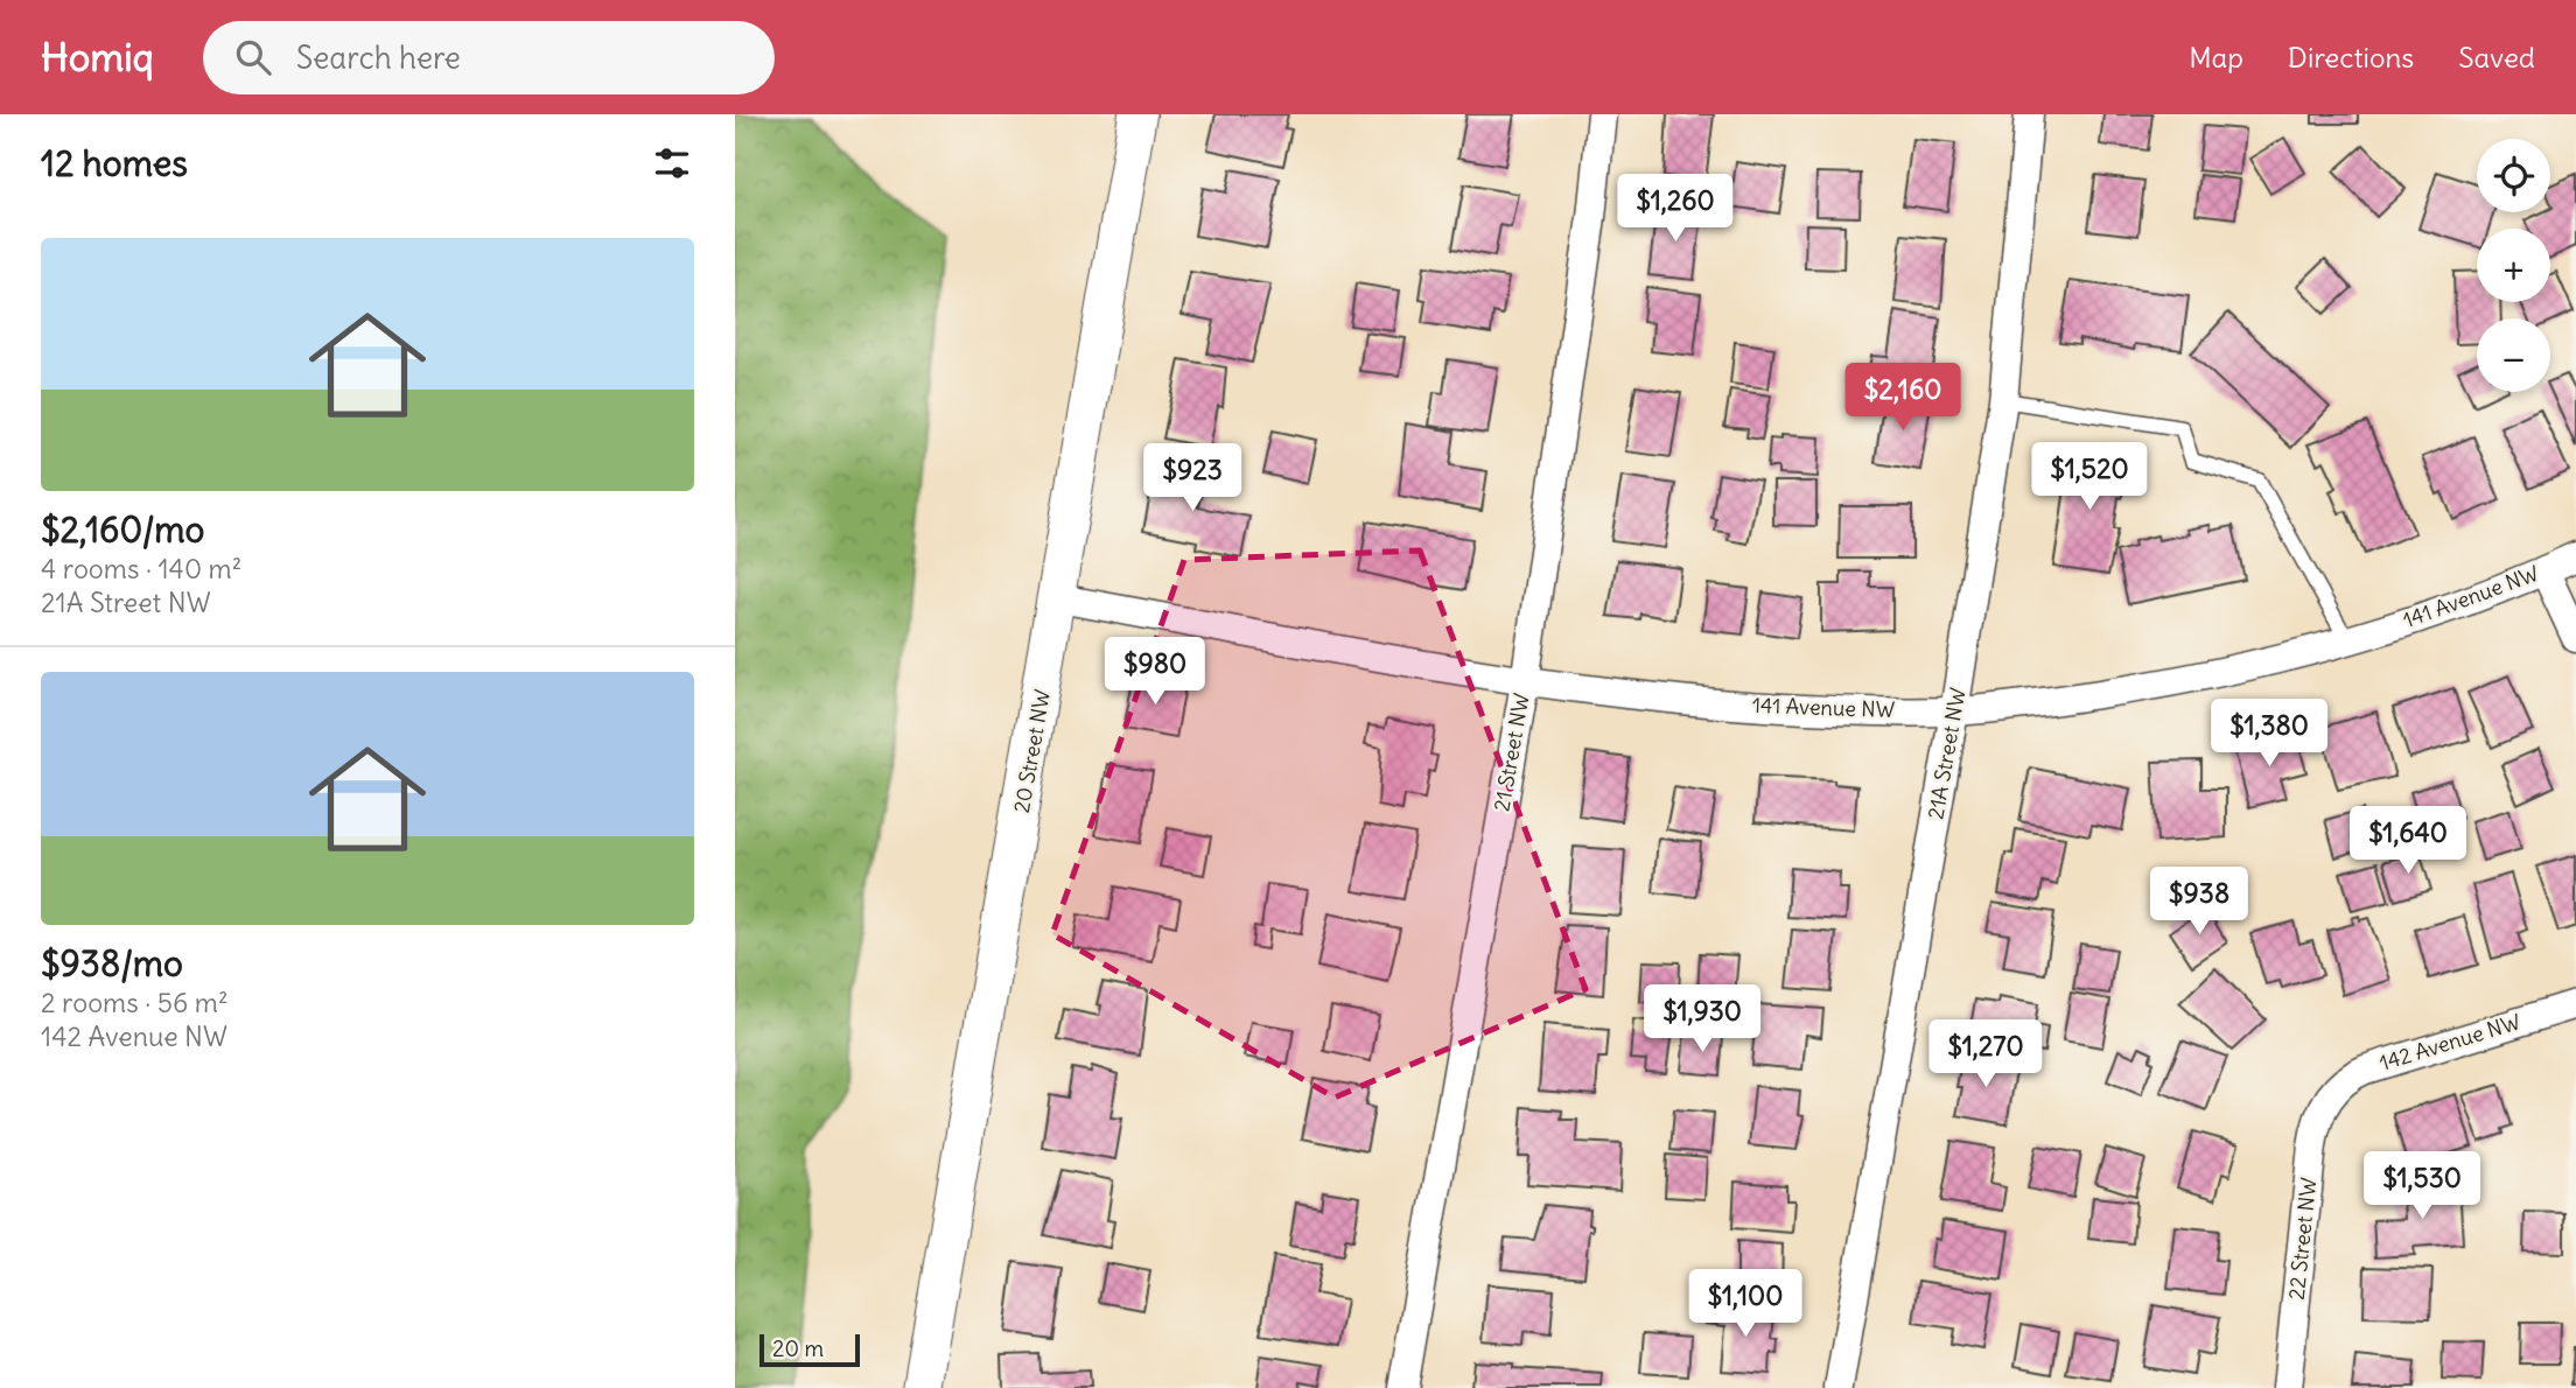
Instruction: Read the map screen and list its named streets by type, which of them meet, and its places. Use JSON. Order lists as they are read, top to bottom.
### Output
{
  "streets": {
    "street": [
      "141 Avenue NW",
      "20 Street NW",
      "21 Street NW",
      "21A Street NW",
      "142 Avenue NW",
      "22 Street NW"
    ]
  },
  "crossings": [
    ["141 Avenue NW", "20 Street NW"],
    ["141 Avenue NW", "21 Street NW"],
    ["141 Avenue NW", "21A Street NW"],
    ["142 Avenue NW", "22 Street NW"]
  ],
  "scale_bar": "20 m",
  "page": {
    "header": "Homiq",
    "search": "Search here",
    "nav": ["Map", "Directions", "Saved"],
    "heading": "12 homes",
    "map_buttons": ["+", "−"],
    "price": [
      "$1,260",
      "$2,160",
      "$1,520",
      "$923",
      "$980",
      "$1,380",
      "$1,640",
      "$938",
      "$1,930",
      "$1,270",
      "$1,530",
      "$1,100"
    ],
    "list": [
      {
        "name": "$2,160/mo",
        "note": "4 rooms · 140 m² · 21A Street NW"
      },
      {
        "name": "$938/mo",
        "note": "2 rooms · 56 m² · 142 Avenue NW"
      }
    ],
    "scale": "20 m"
  }
}
